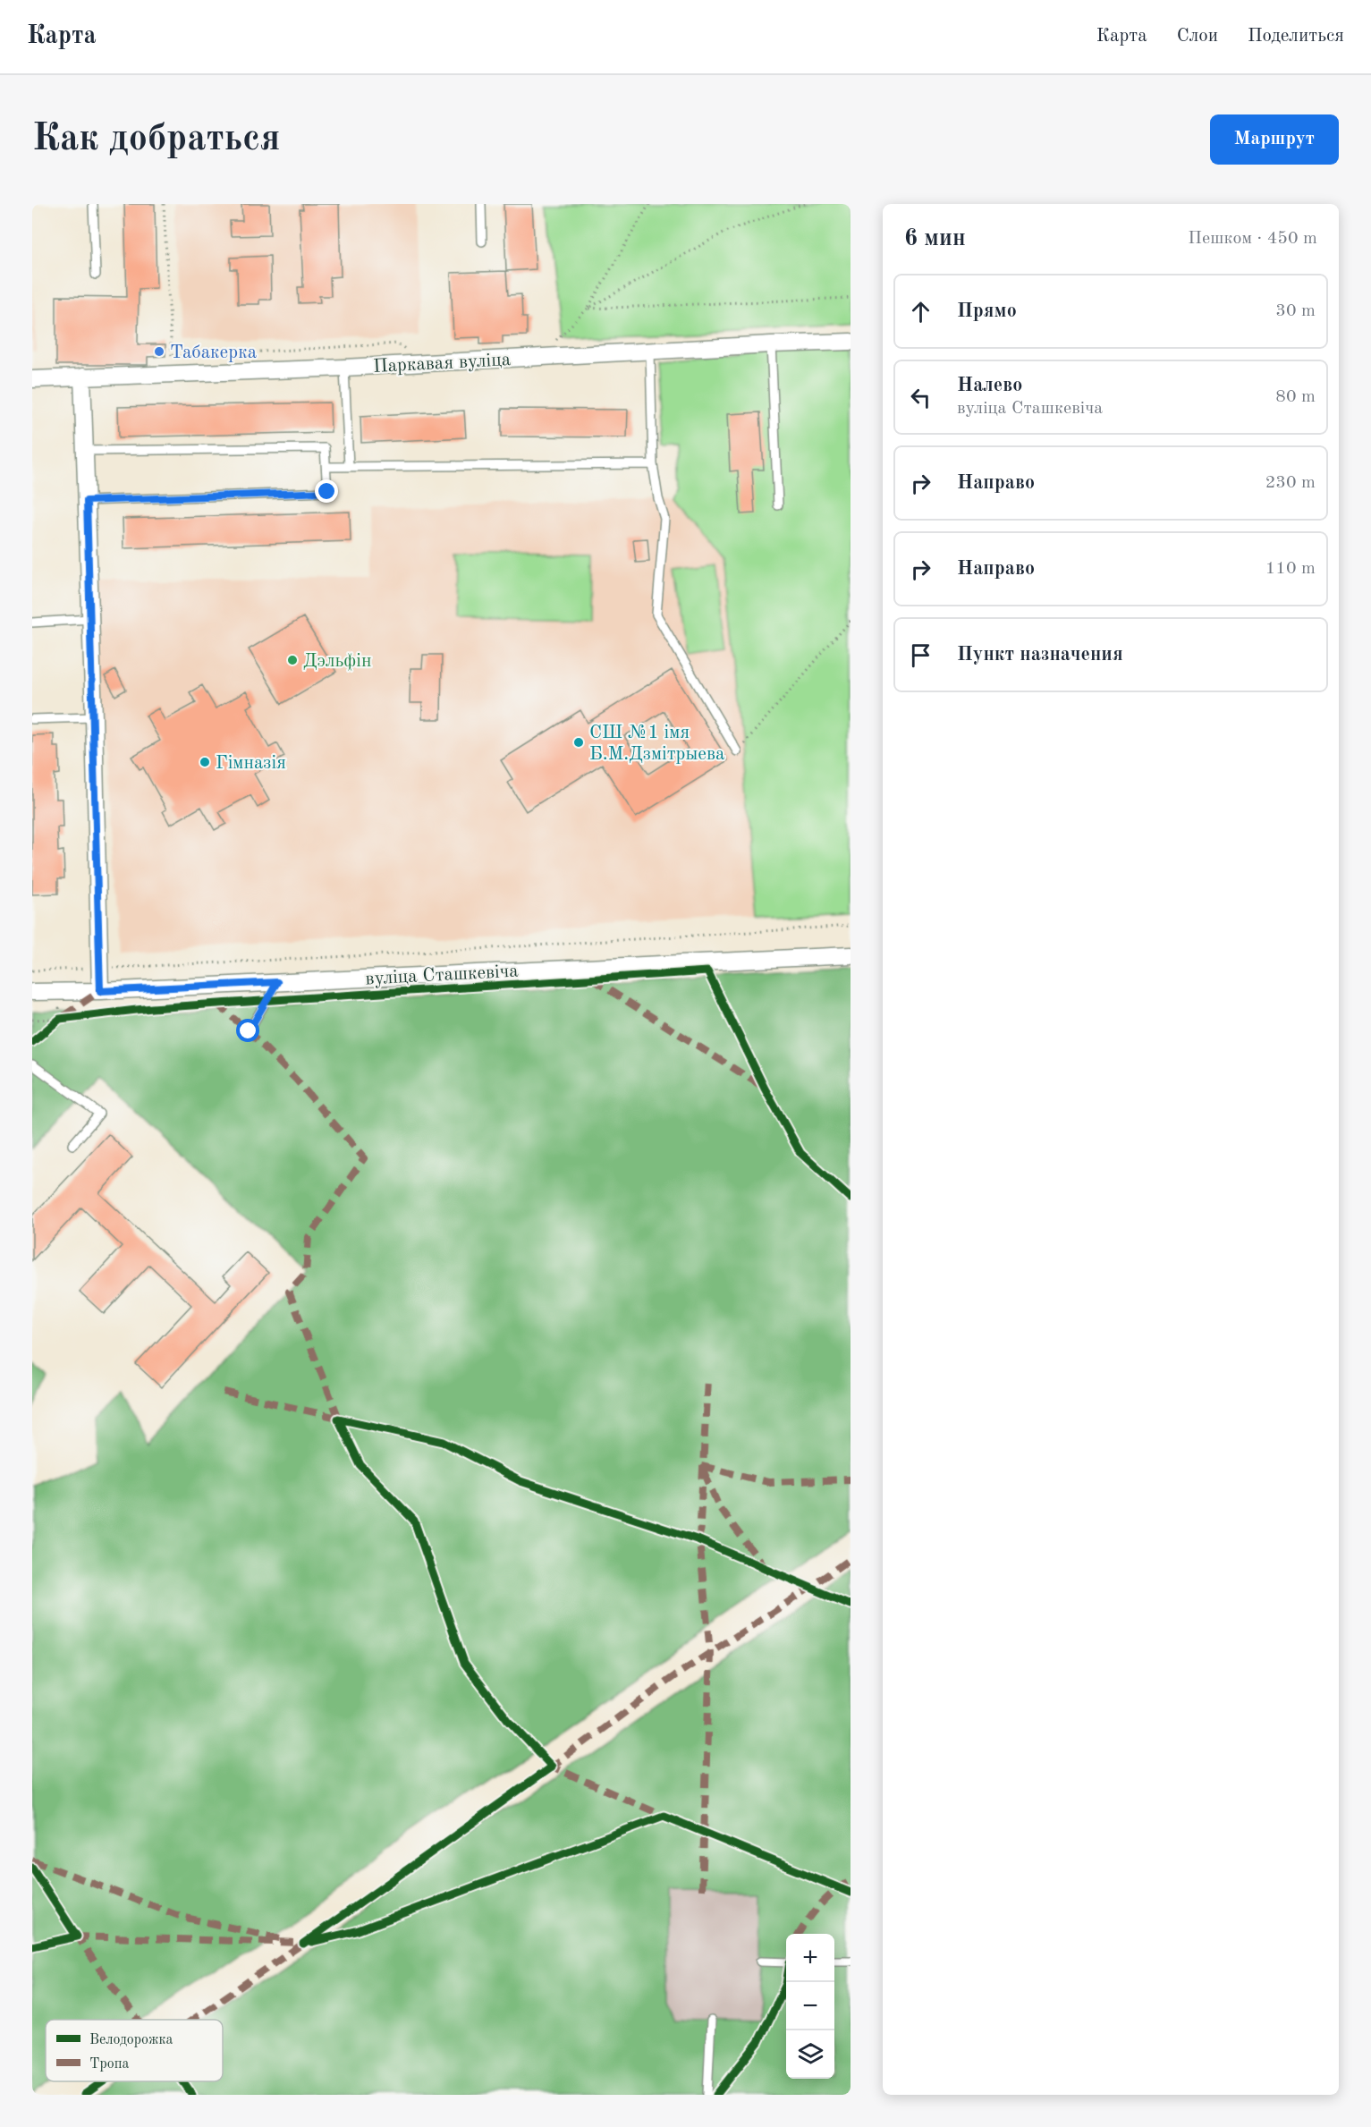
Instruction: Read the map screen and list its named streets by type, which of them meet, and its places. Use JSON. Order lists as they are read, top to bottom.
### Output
{
  "streets": {
    "street": ["Паркавая вуліца", "вуліца Сташкевіча"]
  },
  "places": [
    "Табакерка",
    "Дэльфін",
    "СШ №1 імя Б.М.Дзмітрыева",
    "Гімназія"
  ],
  "legend": ["Велодорожка", "Тропа"],
  "page": {
    "header": "Карта",
    "nav": ["Карта", "Слои", "Поделиться"],
    "buttons": "Маршрут",
    "title": "Как добраться",
    "heading": ["6 мин", "Пешком · 450 m"],
    "list": [
      ["Прямо", "30 m"],
      ["Налево", "вуліца Сташкевіча", "80 m"],
      ["Направо", "230 m"],
      ["Направо", "110 m"],
      "Пункт назначения"
    ],
    "map_buttons": ["+", "−"]
  }
}
